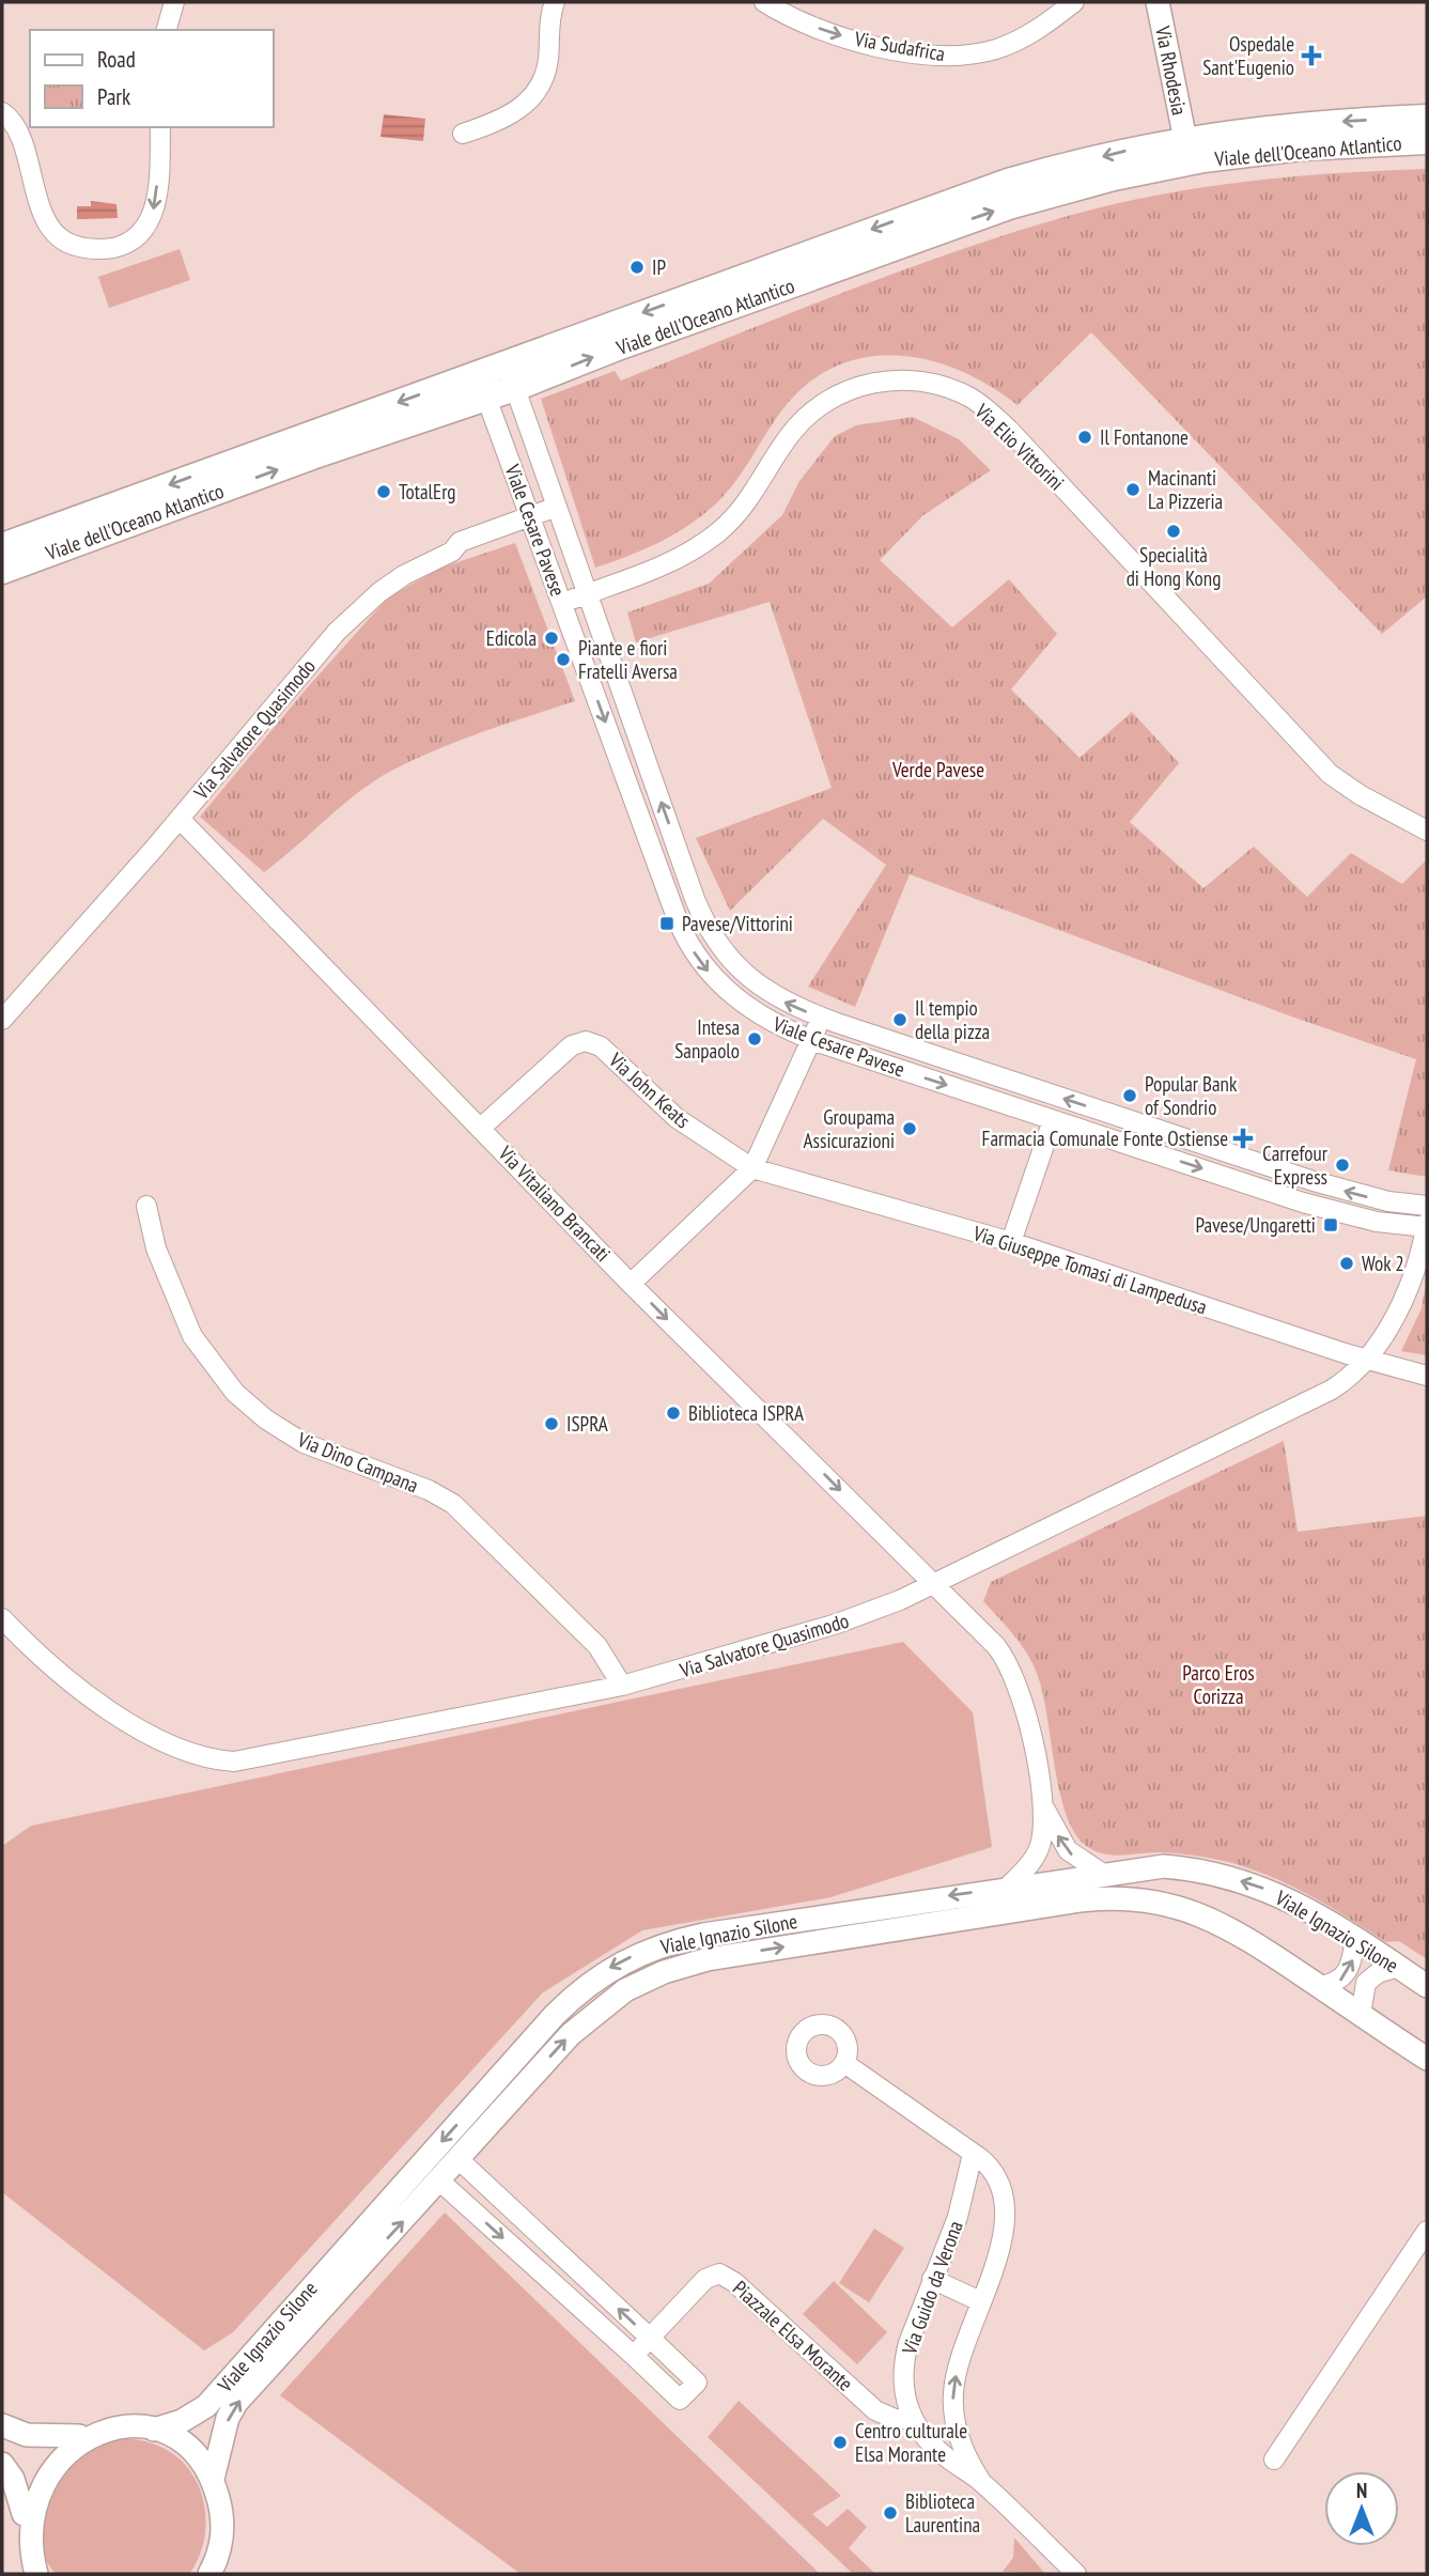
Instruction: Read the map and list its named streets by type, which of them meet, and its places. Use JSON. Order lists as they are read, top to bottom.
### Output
{
  "streets": {
    "main road": ["Viale dell'Oceano Atlantico"],
    "street": [
      "Via Sudafrica",
      "Via Rhodesia",
      "Via Elio Vittorini",
      "Viale Cesare Pavese",
      "Via Salvatore Quasimodo",
      "Via John Keats",
      "Via Vitaliano Brancati",
      "Via Giuseppe Tomasi di Lampedusa",
      "Via Dino Campana",
      "Viale Ignazio Silone",
      "Via Guido da Verona",
      "Piazzale Elsa Morante"
    ]
  },
  "crossings": [
    ["Via Rhodesia", "Viale dell'Oceano Atlantico"],
    ["Viale dell'Oceano Atlantico", "Viale Cesare Pavese"],
    ["Via Elio Vittorini", "Viale Cesare Pavese"],
    ["Viale Cesare Pavese", "Via Salvatore Quasimodo"],
    ["Via Salvatore Quasimodo", "Via Vitaliano Brancati"],
    ["Via Salvatore Quasimodo", "Via Giuseppe Tomasi di Lampedusa"],
    ["Via Salvatore Quasimodo", "Via Dino Campana"],
    ["Via John Keats", "Via Vitaliano Brancati"],
    ["Via John Keats", "Via Giuseppe Tomasi di Lampedusa"],
    ["Via Guido da Verona", "Piazzale Elsa Morante"]
  ],
  "one_way": ["Via Sudafrica"],
  "parks": ["Verde Pavese", "Parco Eros Corizza"],
  "places": {
    "health": ["Ospedale Sant'Eugenio", "Farmacia Comunale Fonte Ostiense"],
    "other": [
      "IP",
      "Il Fontanone",
      "Macinanti La Pizzeria",
      "TotalErg",
      "Specialità di Hong Kong",
      "Edicola",
      "Piante e fiori Fratelli Aversa",
      "Il tempio della pizza",
      "Intesa Sanpaolo",
      "Popular Bank of Sondrio",
      "Groupama Assicurazioni",
      "Carrefour Express",
      "Wok 2",
      "Biblioteca ISPRA",
      "ISPRA",
      "Centro culturale Elsa Morante",
      "Biblioteca Laurentina"
    ],
    "transit": ["Pavese/Vittorini", "Pavese/Ungaretti"]
  },
  "legend": ["Road", "Park"],
  "north": "top"
}
